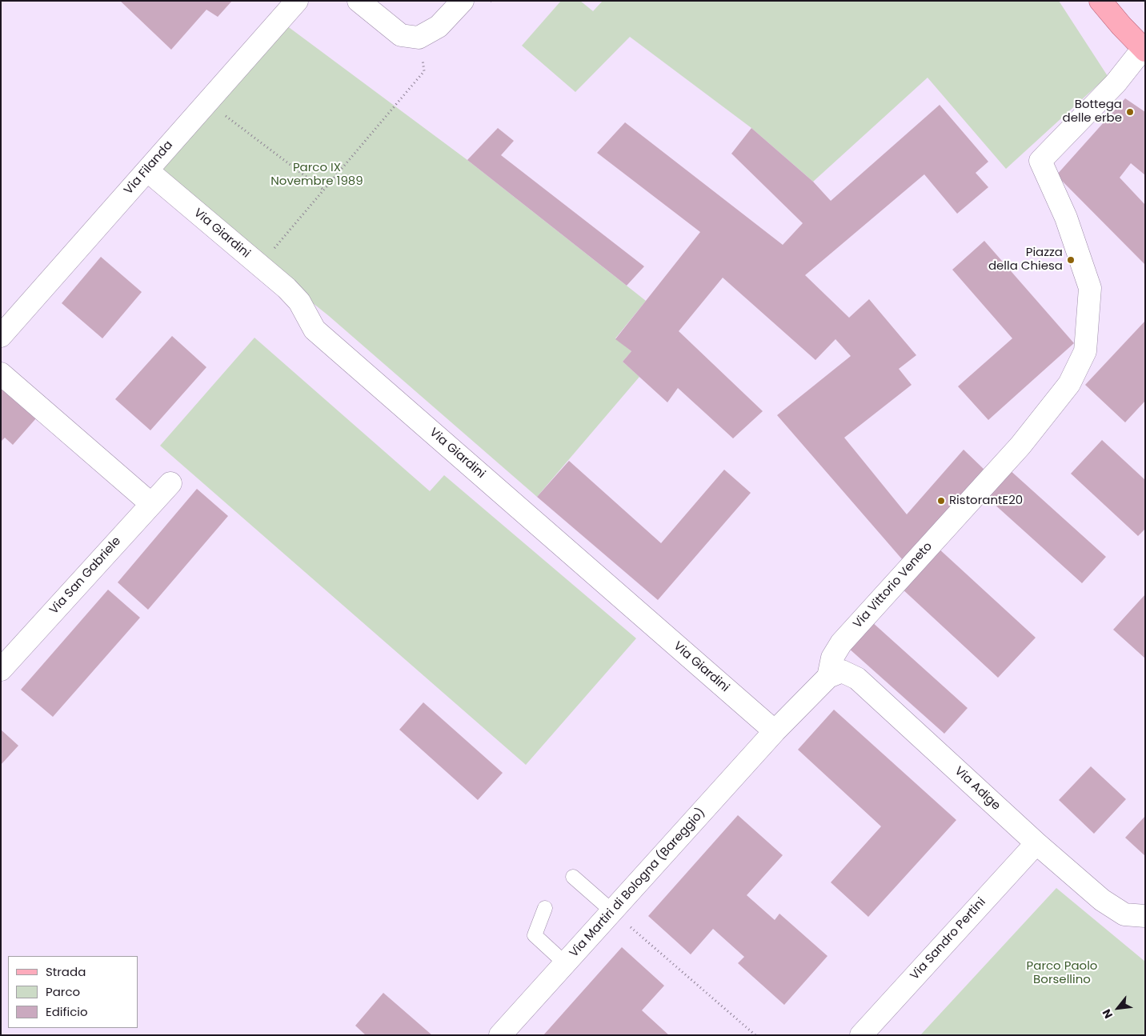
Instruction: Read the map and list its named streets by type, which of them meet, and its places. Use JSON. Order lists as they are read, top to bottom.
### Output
{
  "streets": {
    "street": [
      "Via Filanda",
      "Via Giardini",
      "Via San Gabriele",
      "Via Vittorio Veneto",
      "Via Adige",
      "Via Martiri di Bologna (Bareggio)",
      "Via Sandro Pertini"
    ]
  },
  "crossings": [
    ["Via Filanda", "Via Giardini"],
    ["Via Giardini", "Via Martiri di Bologna (Bareggio)"],
    ["Via Vittorio Veneto", "Via Adige"],
    ["Via Adige", "Via Sandro Pertini"]
  ],
  "parks": ["Parco IX Novembre 1989", "Parco Paolo Borsellino"],
  "places": ["Bottega delle erbe", "Piazza della Chiesa", "RistorantE20"],
  "legend": ["Strada", "Parco", "Edificio"],
  "north": "bottom left"
}
